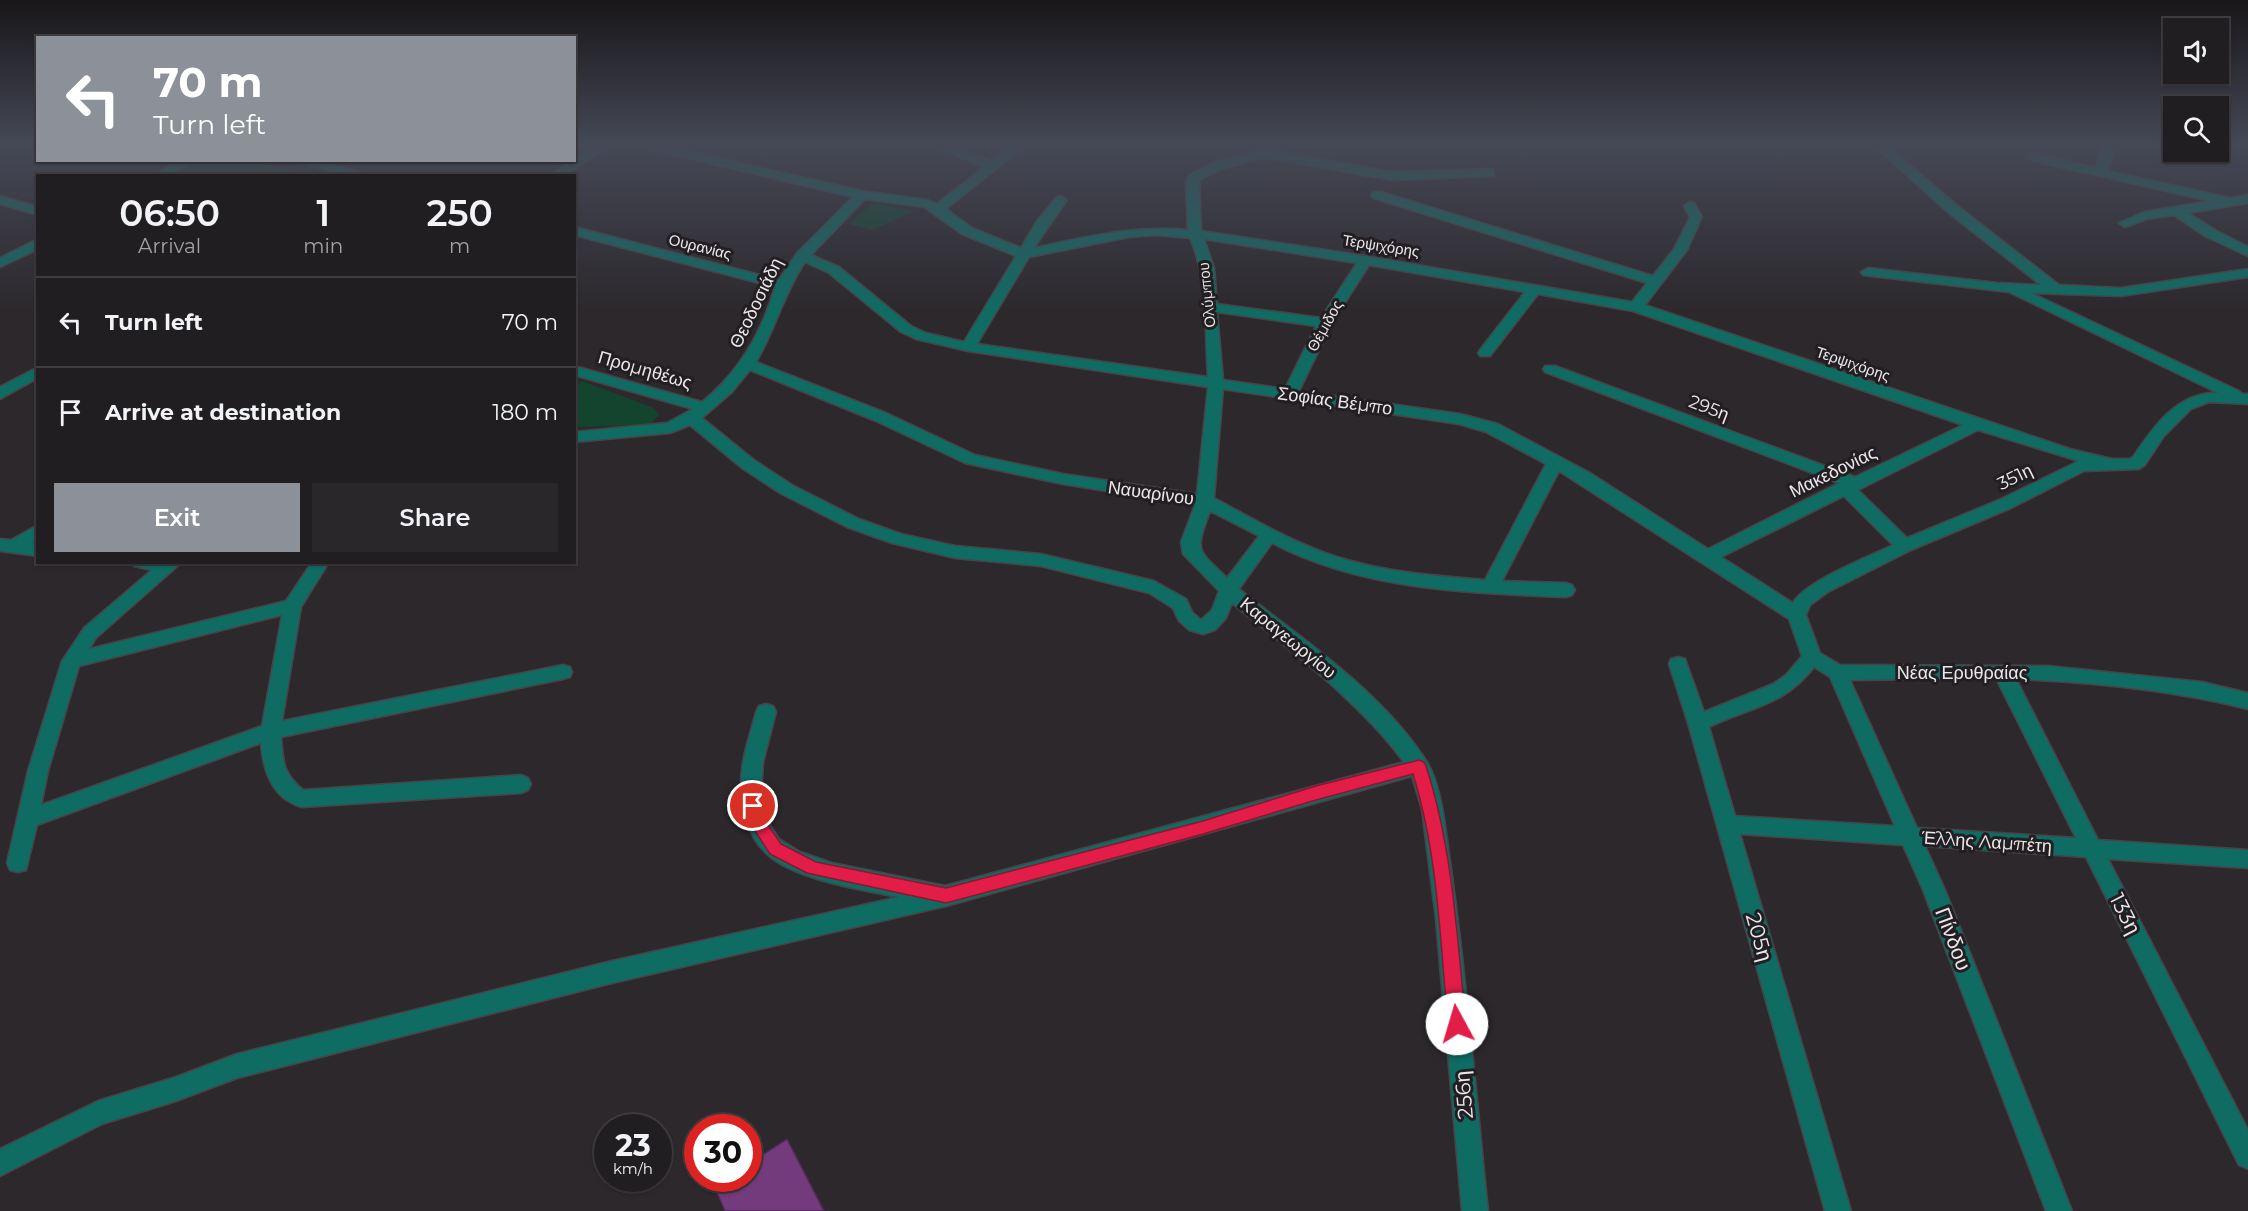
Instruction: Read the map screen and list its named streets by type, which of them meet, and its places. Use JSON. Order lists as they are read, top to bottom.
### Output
{
  "streets": {
    "street": [
      "Τερψιχόρης",
      "Ουρανίας",
      "Ολύμπου",
      "Θεοδοσιάδη",
      "Θέμιδος",
      "Προμηθέως",
      "Σοφίας Βέμπο",
      "295η",
      "Μακεδονίας",
      "351η",
      "Ναυαρίνου",
      "Καραγεωργίου",
      "Νέας Ερυθραίας",
      "Έλλης Λαμπέτη",
      "133η",
      "205η",
      "Πίνδου",
      "256η"
    ]
  },
  "crossings": [
    ["Τερψιχόρης", "Ολύμπου"],
    ["Τερψιχόρης", "Θέμιδος"],
    ["Τερψιχόρης", "Μακεδονίας"],
    ["Τερψιχόρης", "351η"],
    ["Ουρανίας", "Θεοδοσιάδη"],
    ["Ολύμπου", "Σοφίας Βέμπο"],
    ["Ολύμπου", "Ναυαρίνου"],
    ["Ολύμπου", "Καραγεωργίου"],
    ["Θεοδοσιάδη", "Προμηθέως"],
    ["Θεοδοσιάδη", "Σοφίας Βέμπο"],
    ["Θεοδοσιάδη", "Ναυαρίνου"],
    ["Θέμιδος", "Σοφίας Βέμπο"],
    ["Σοφίας Βέμπο", "Μακεδονίας"],
    ["Σοφίας Βέμπο", "351η"],
    ["295η", "Μακεδονίας"],
    ["Ναυαρίνου", "Καραγεωργίου"],
    ["Καραγεωργίου", "256η"],
    ["Νέας Ερυθραίας", "133η"],
    ["Νέας Ερυθραίας", "Πίνδου"],
    ["Έλλης Λαμπέτη", "133η"],
    ["Έλλης Λαμπέτη", "205η"],
    ["Έλλης Λαμπέτη", "Πίνδου"]
  ],
  "page": {
    "turn": ["70 m", "Turn left"],
    "eta": [
      "06:50",
      "Arrival",
      "1",
      "min",
      "250",
      "m"
    ],
    "list": [
      {
        "name": "Turn left",
        "value": "70 m"
      },
      {
        "name": "Arrive at destination",
        "value": "180 m"
      }
    ],
    "buttons": ["Exit", "Share"],
    "speed": "23 km/h",
    "limit": "30"
  }
}
